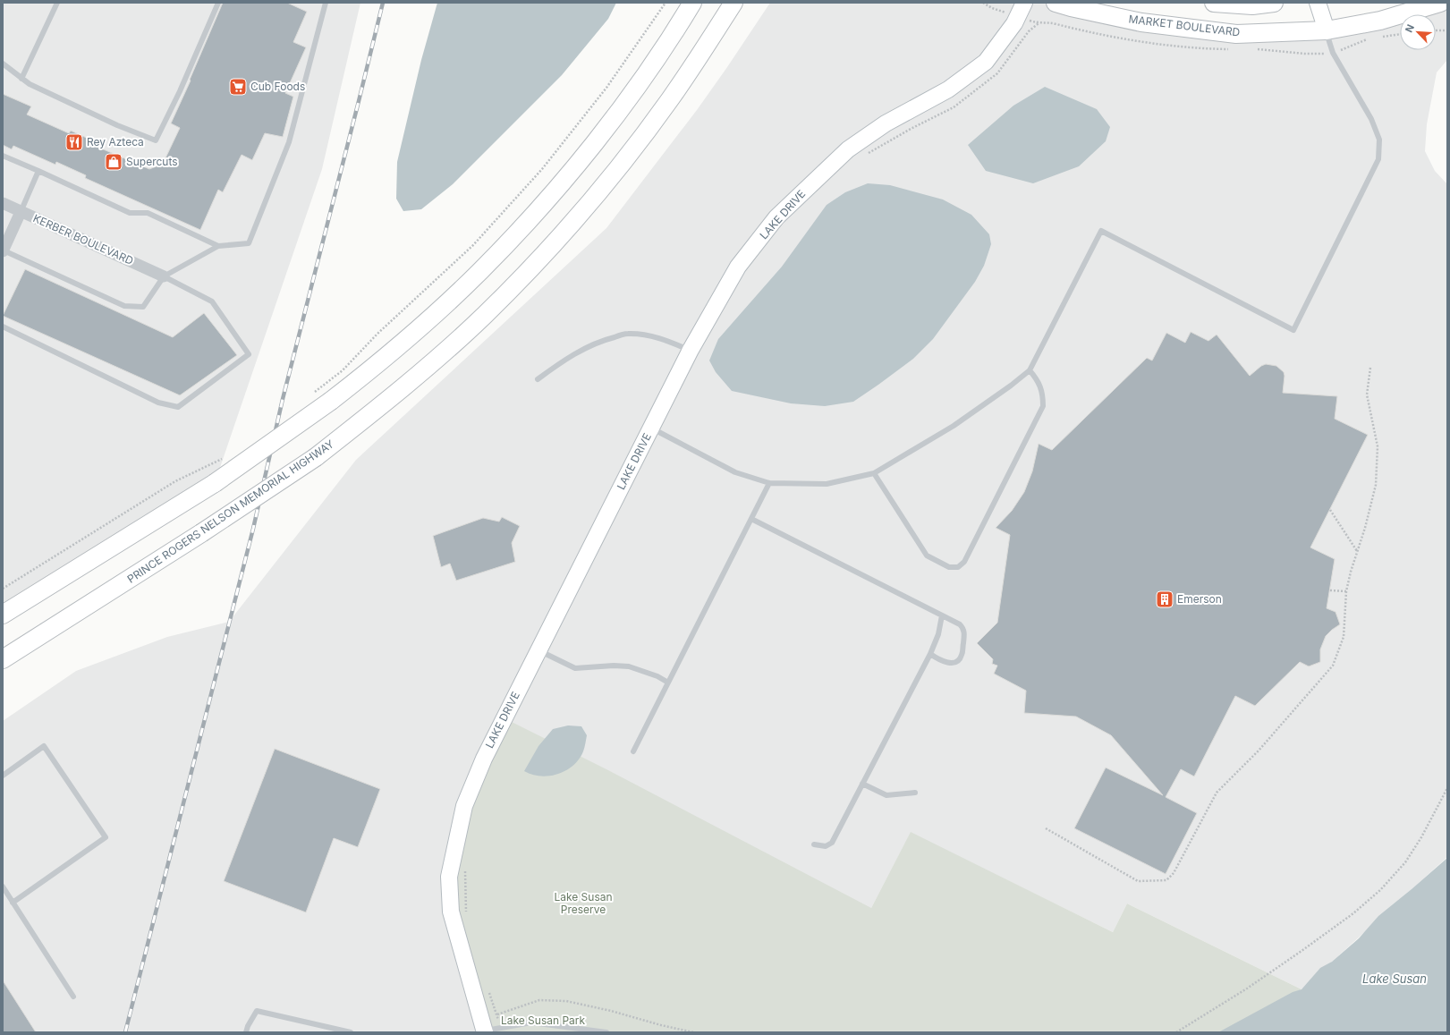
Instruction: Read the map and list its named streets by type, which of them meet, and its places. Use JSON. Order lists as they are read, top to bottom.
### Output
{
  "streets": {
    "main road": ["MARKET BOULEVARD", "PRINCE ROGERS NELSON MEMORIAL HIGHWAY"],
    "street": ["LAKE DRIVE", "KERBER BOULEVARD"]
  },
  "water": ["Lake Susan"],
  "parks": ["Lake Susan Preserve", "Lake Susan Park"],
  "places": {
    "supermarket": ["Cub Foods"],
    "restaurant": ["Rey Azteca"],
    "shop": ["Supercuts"],
    "building": ["Emerson"]
  },
  "north": "top left"
}
